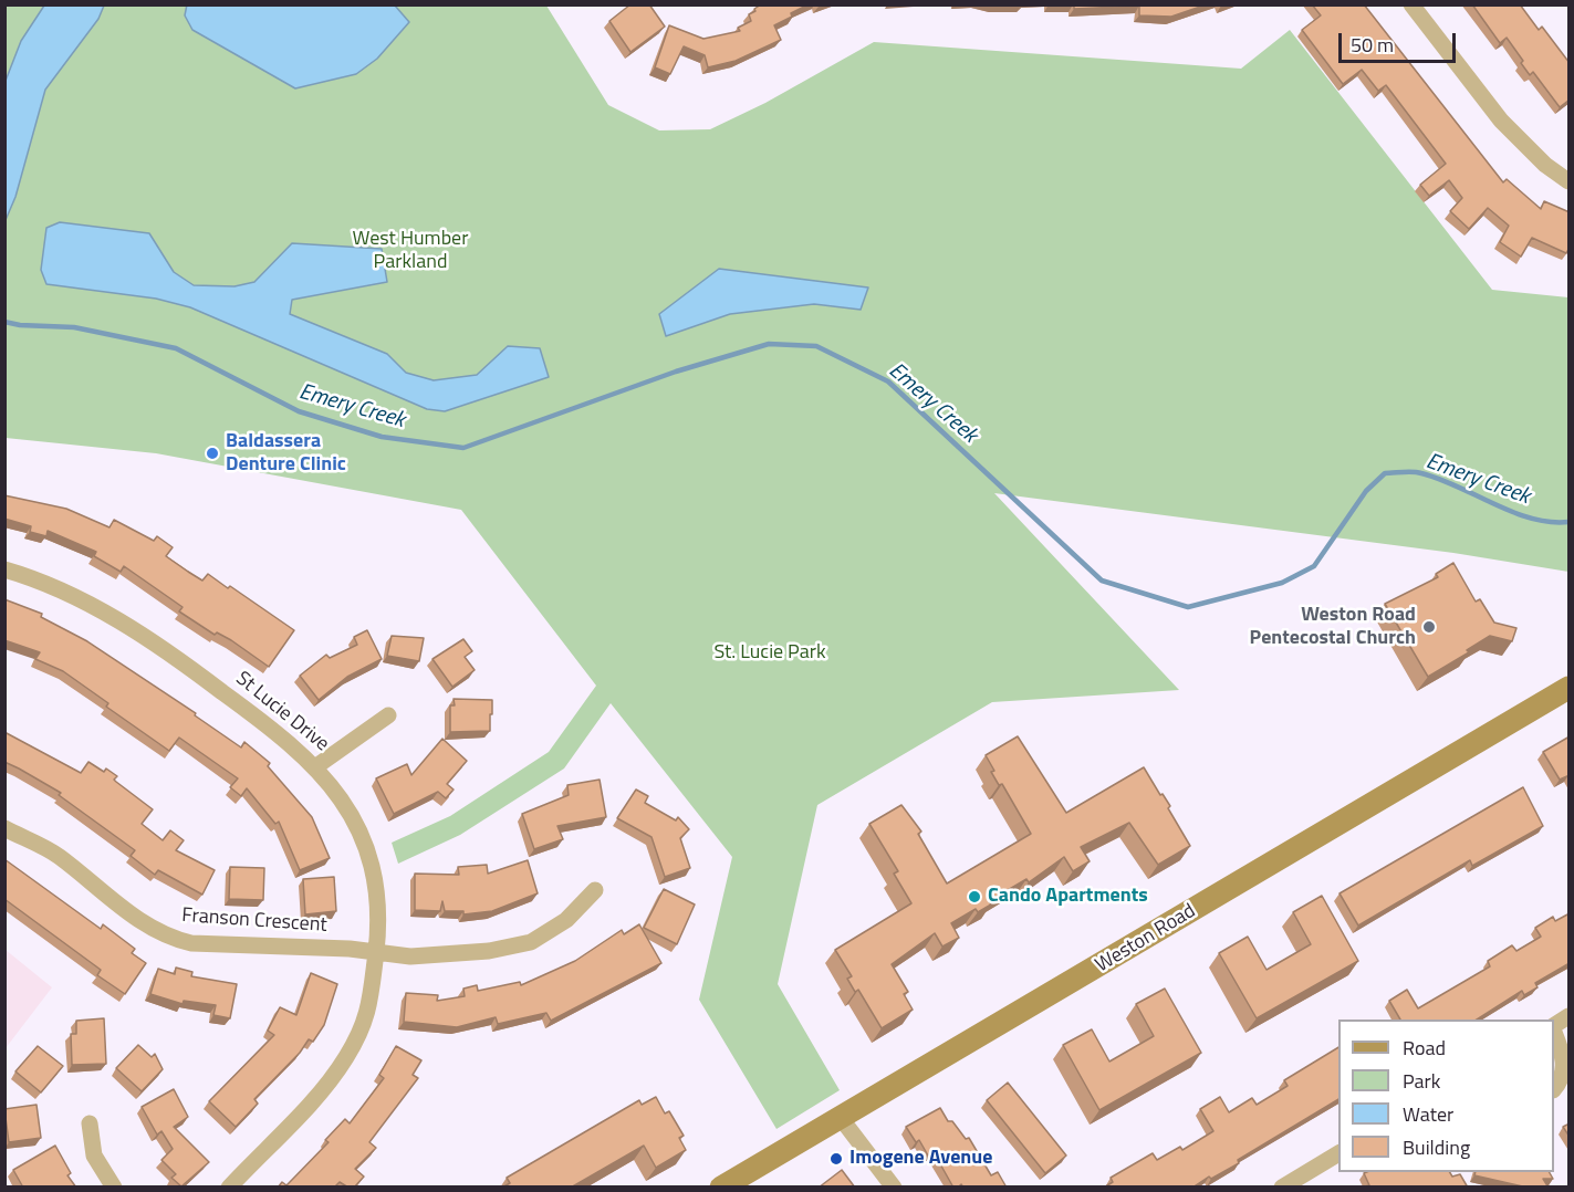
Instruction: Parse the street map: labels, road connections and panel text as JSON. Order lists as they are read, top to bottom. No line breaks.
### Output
{"streets":{"main road":["Weston Road"],"street":["St Lucie Drive","Franson Crescent"]},"crossings":[["St Lucie Drive","Franson Crescent"]],"water":["Emery Creek"],"parks":["West Humber Parkland","St. Lucie Park"],"places":["Baldassera Denture Clinic","Weston Road Pentecostal Church","Cando Apartments","Imogene Avenue"],"legend":["Road","Park","Water","Building"],"scale_bar":"50 m"}
